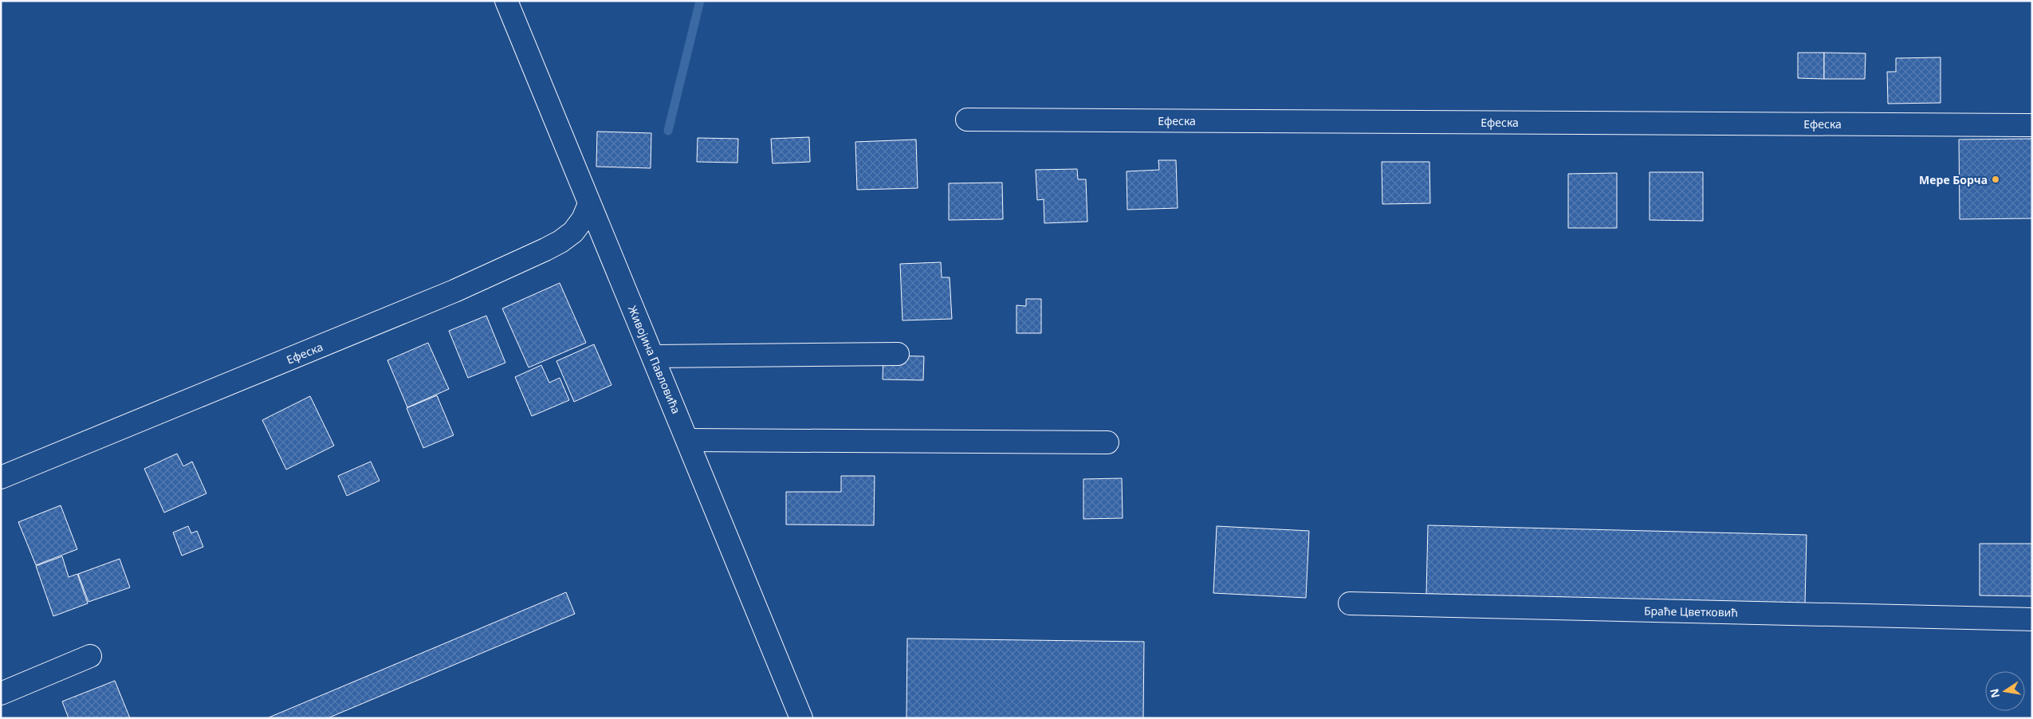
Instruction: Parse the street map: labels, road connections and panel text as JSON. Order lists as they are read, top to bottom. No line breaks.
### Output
{"streets":{"street":["Ефеска","Живојина Павловића","Браће Цветковић"]},"crossings":[["Ефеска","Живојина Павловића"]],"places":["Мере Борча"],"north":"left"}
